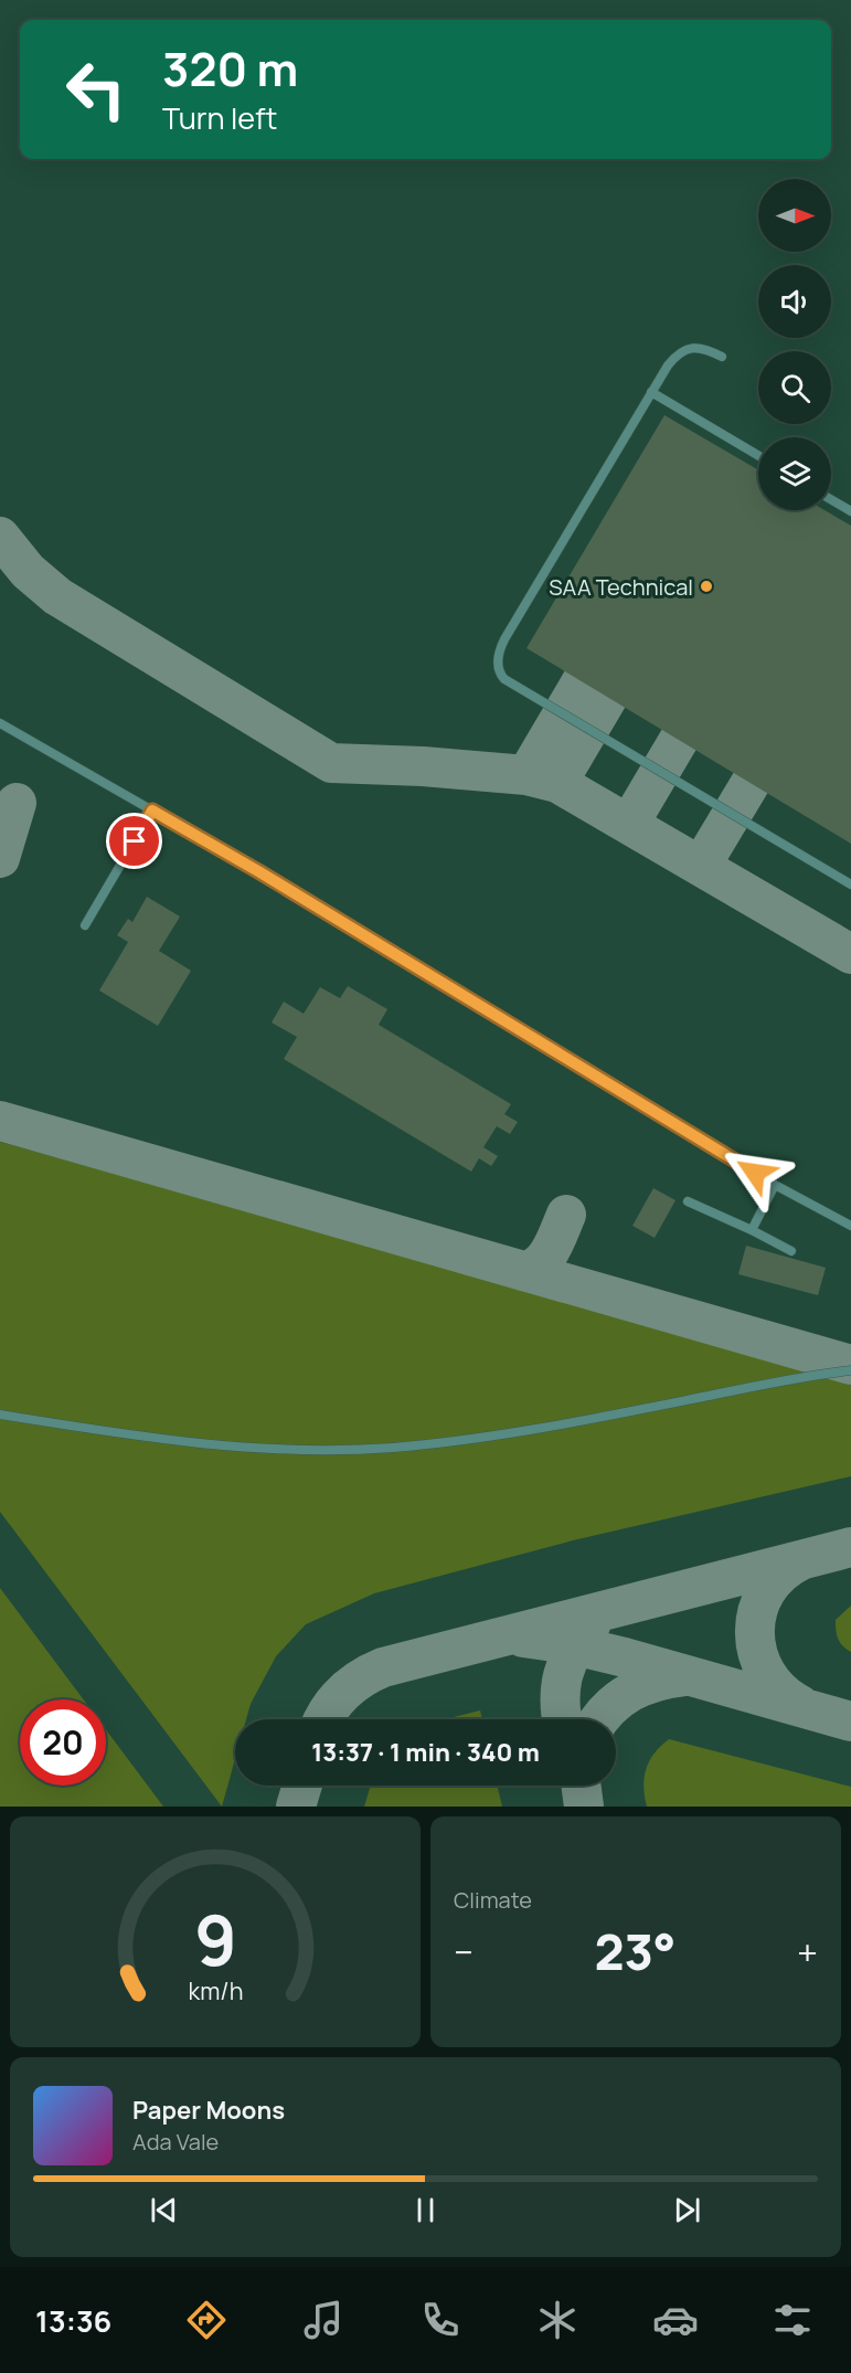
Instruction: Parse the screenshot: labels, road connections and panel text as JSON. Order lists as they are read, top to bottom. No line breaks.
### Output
{"places":["SAA Technical"],"north":"right","page":{"turn":["320 m","Turn left"],"limit":"20","trip":"13:37 · 1 min · 340 m","tile":"Climate","heat":["−","23°","+"],"song":["Paper Moons","Ada Vale"],"tabs":"13:36","gauge":["9","km/h"]}}
